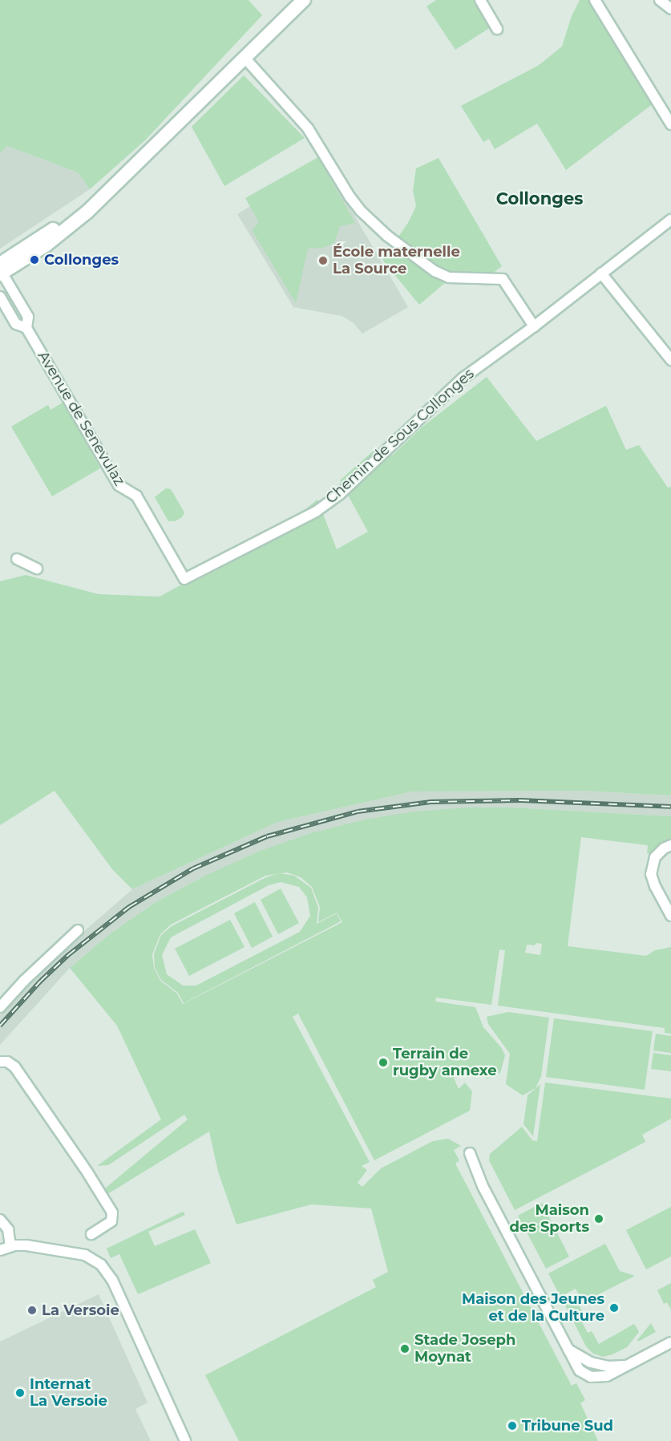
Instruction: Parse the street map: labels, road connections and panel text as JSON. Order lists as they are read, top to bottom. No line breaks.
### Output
{"streets":{"main road":["Avenue de Senevulaz"],"street":["Chemin de Sous Collonges"]},"crossings":[["Avenue de Senevulaz","Chemin de Sous Collonges"]],"districts":["Collonges"],"places":["Collonges","École maternelle La Source","Terrain de rugby annexe","Maison des Sports","Maison des Jeunes et de la Culture","La Versoie","Stade Joseph Moynat","Internat La Versoie","Tribune Sud"]}
